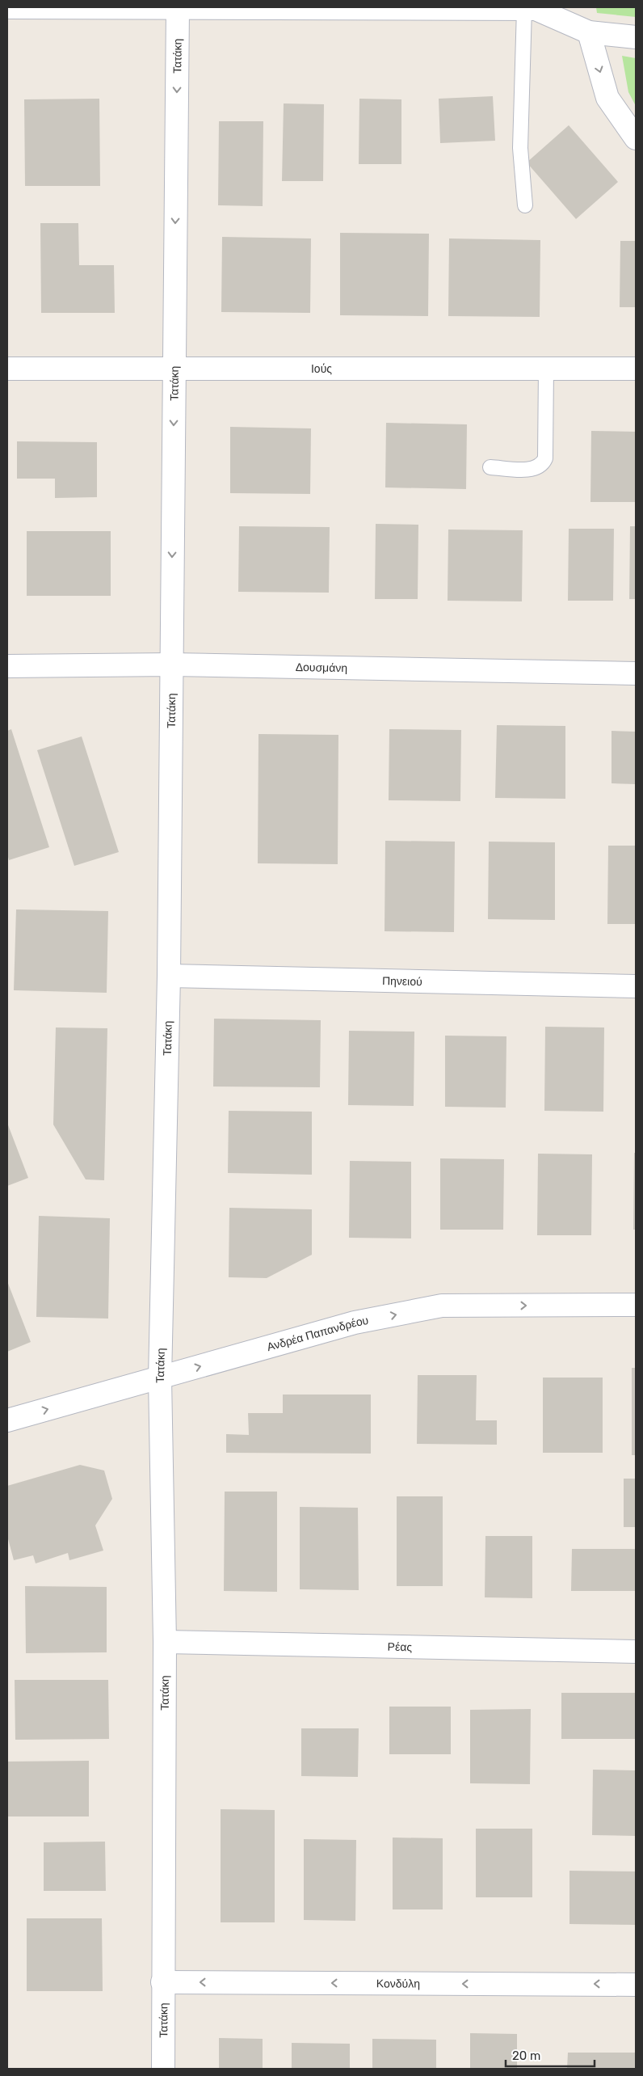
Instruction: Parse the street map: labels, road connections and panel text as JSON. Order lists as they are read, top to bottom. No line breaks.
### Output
{"streets":{"street":["Τατάκη","Ιούς","Δουσμάνη","Πηνειού","Ανδρέα Παπανδρέου","Ρέας","Κονδύλη"]},"crossings":[["Τατάκη","Ιούς"],["Τατάκη","Δουσμάνη"],["Τατάκη","Πηνειού"],["Τατάκη","Ανδρέα Παπανδρέου"],["Τατάκη","Ρέας"],["Τατάκη","Κονδύλη"]],"one_way":["Ανδρέα Παπανδρέου","Κονδύλη"],"scale_bar":"20 m"}
